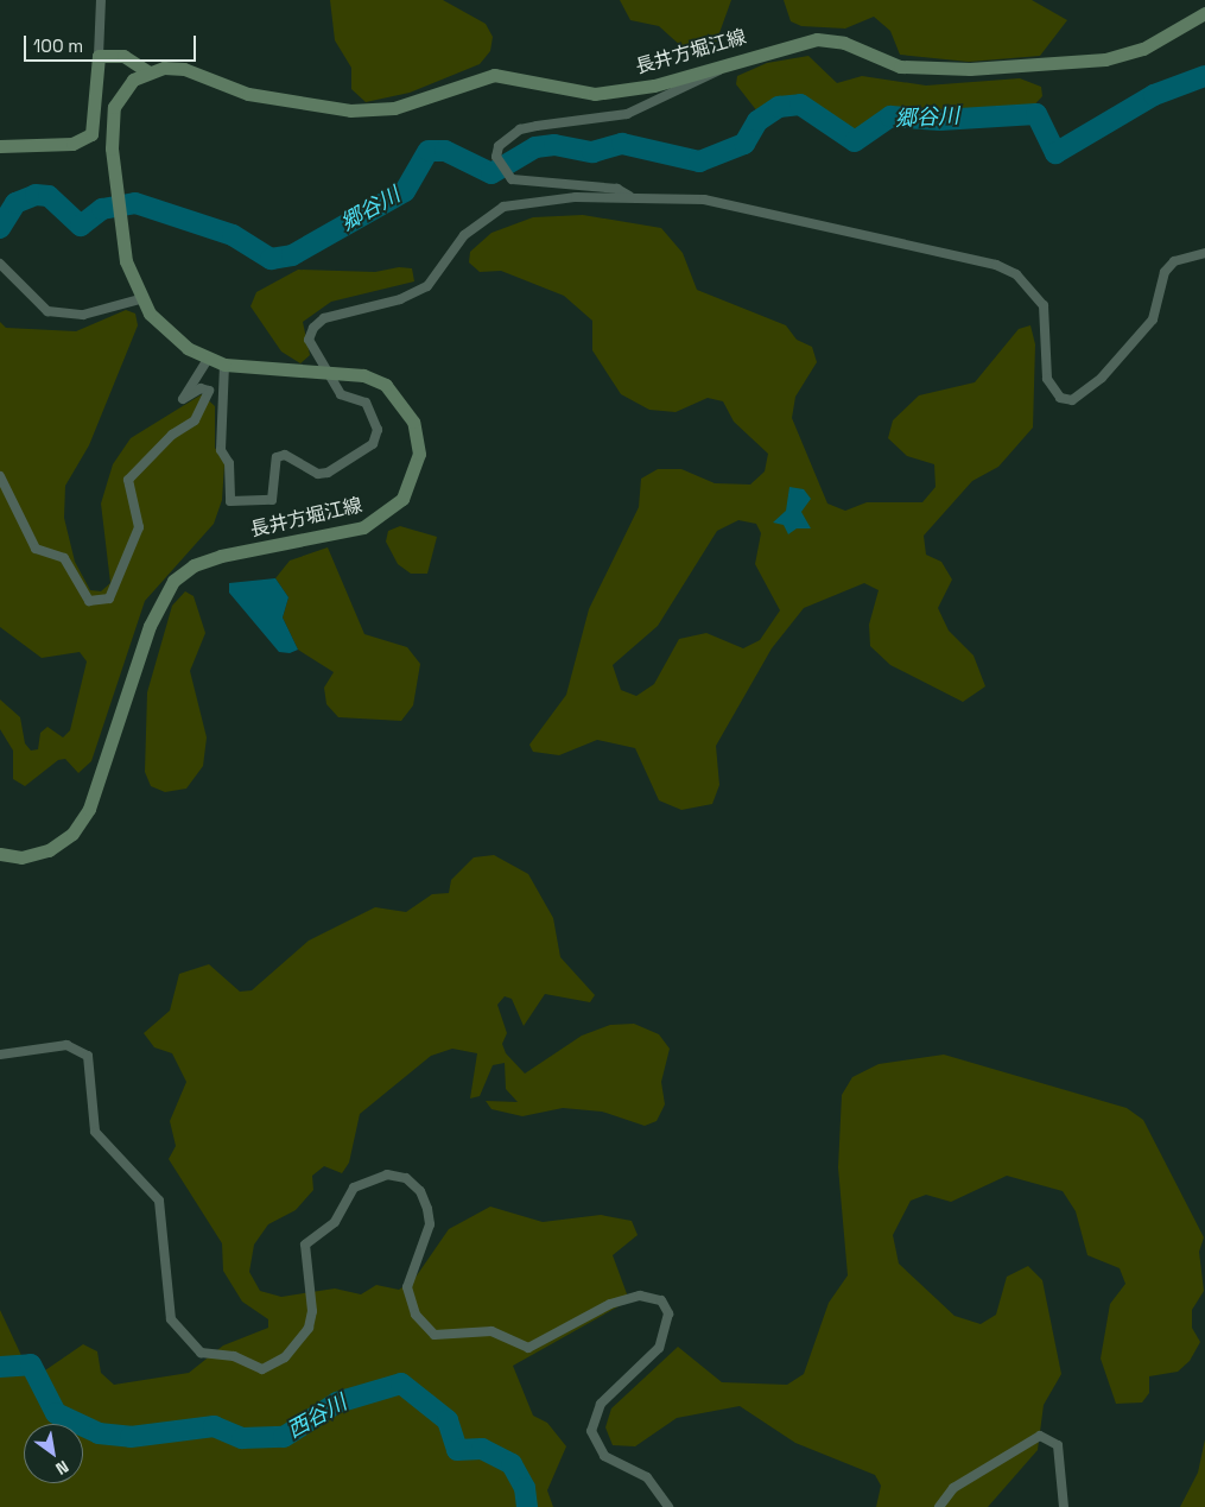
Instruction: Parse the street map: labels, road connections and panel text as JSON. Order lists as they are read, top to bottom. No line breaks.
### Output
{"streets":{"main road":["長井方堀江線"]},"water":["郷谷川","西谷川"],"scale_bar":"100 m","north":"bottom right"}
